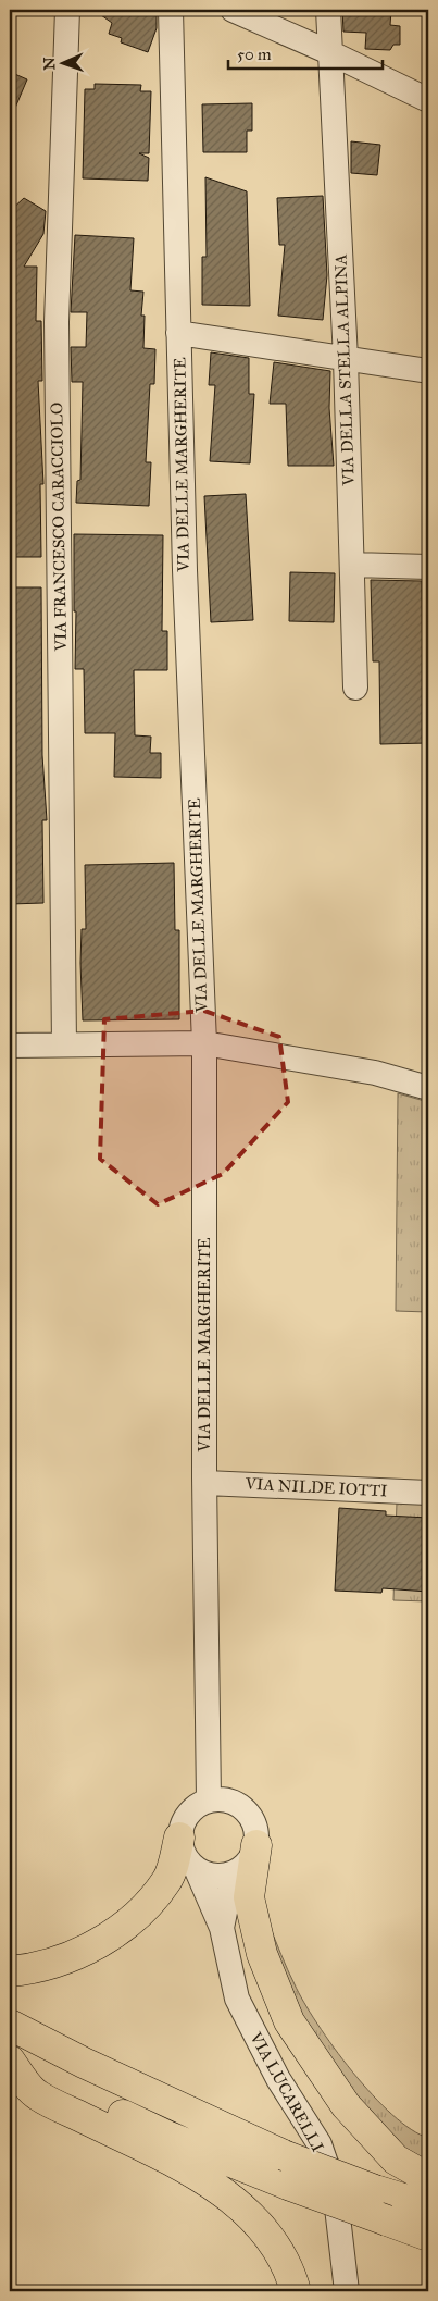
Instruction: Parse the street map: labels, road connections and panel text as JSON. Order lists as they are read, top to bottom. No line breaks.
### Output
{"streets":{"street":["VIA DELLA STELLA ALPINA","VIA DELLE MARGHERITE","VIA FRANCESCO CARACCIOLO","VIA NILDE IOTTI","VIA LUCARELLI"]},"crossings":[["VIA DELLE MARGHERITE","VIA NILDE IOTTI"],["VIA DELLE MARGHERITE","VIA LUCARELLI"]],"scale_bar":"50 m","north":"left"}
